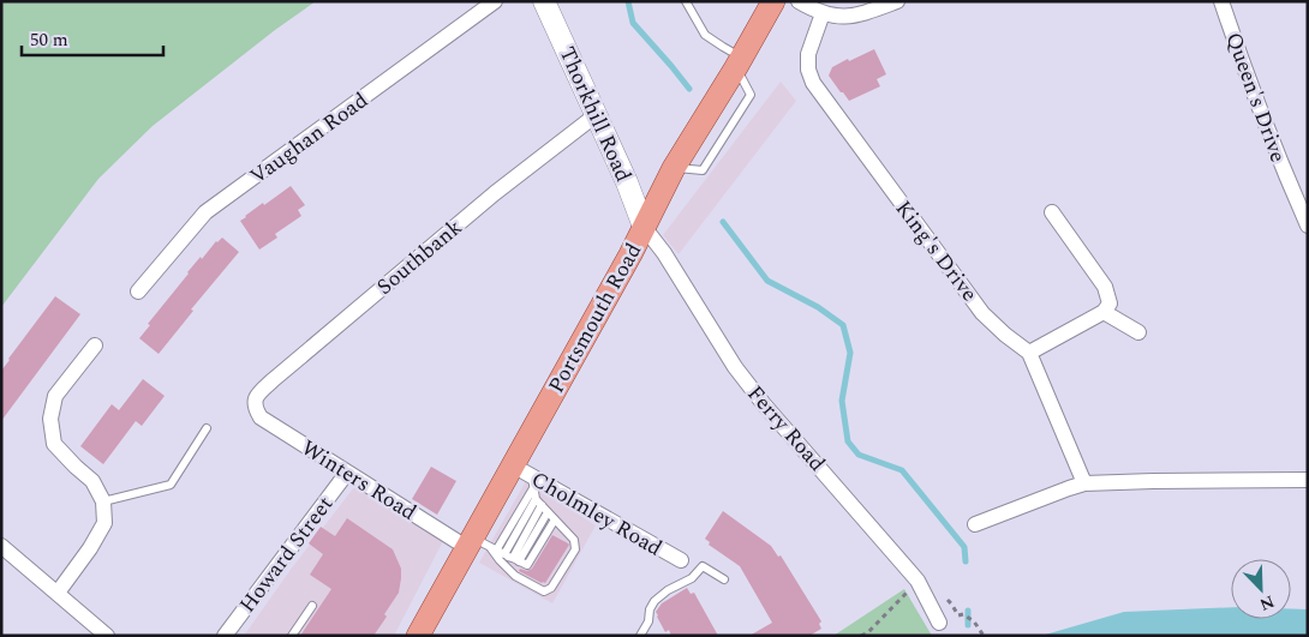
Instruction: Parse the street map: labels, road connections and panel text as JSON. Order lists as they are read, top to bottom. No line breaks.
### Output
{"streets":{"main road":["Portsmouth Road"],"street":["Queen's Drive","Thorkhill Road","Vaughan Road","King's Drive","Southbank","Ferry Road","Winters Road","Cholmley Road","Howard Street"]},"crossings":[["Thorkhill Road","Southbank"],["Thorkhill Road","Portsmouth Road"],["Thorkhill Road","Ferry Road"],["Southbank","Winters Road"],["Portsmouth Road","Ferry Road"],["Portsmouth Road","Winters Road"],["Portsmouth Road","Cholmley Road"],["Winters Road","Howard Street"]],"scale_bar":"50 m","north":"bottom right"}
